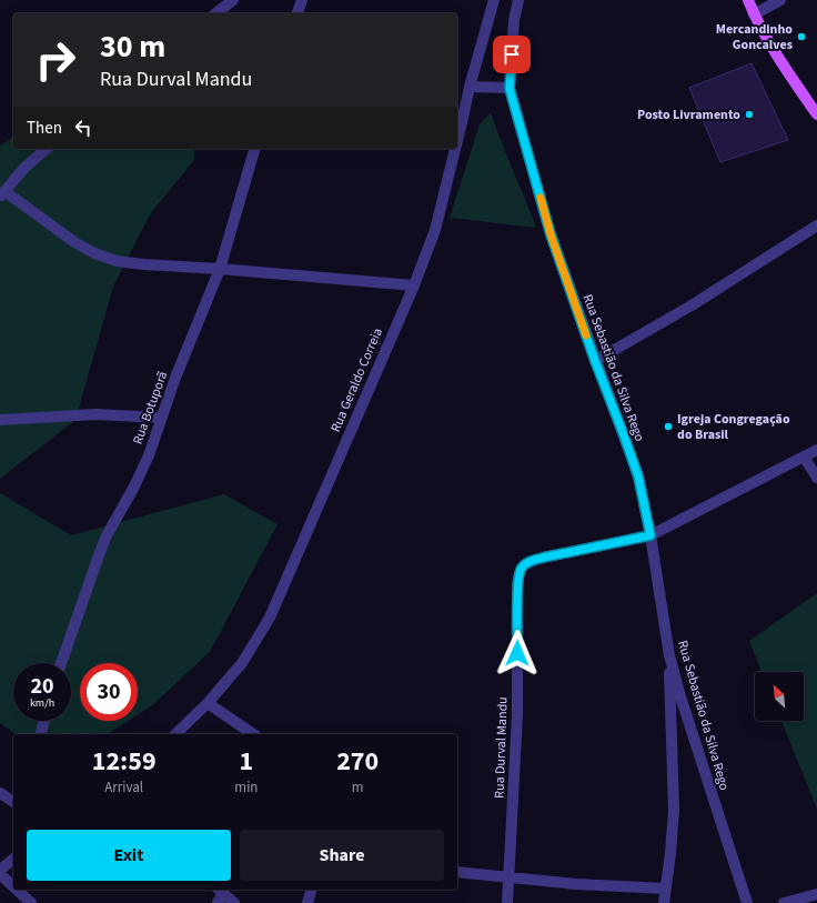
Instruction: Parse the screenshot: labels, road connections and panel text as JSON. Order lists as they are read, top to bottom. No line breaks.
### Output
{"streets":{"street":["Rua Sebastião da Silva Rego","Rua Geraldo Correia","Rua Botuporã","Rua Durval Mandu"]},"crossings":[["Rua Sebastião da Silva Rego","Rua Durval Mandu"]],"places":["Mercandinho Goncalves","Posto Livramento","Igreja Congregação do Brasil"],"north":"top left","page":{"turn":["30 m","Rua Durval Mandu"],"then":"Then","speed":"20 km/h","limit":"30","eta":["12:59","Arrival","1","min","270","m"],"buttons":["Exit","Share"]}}
